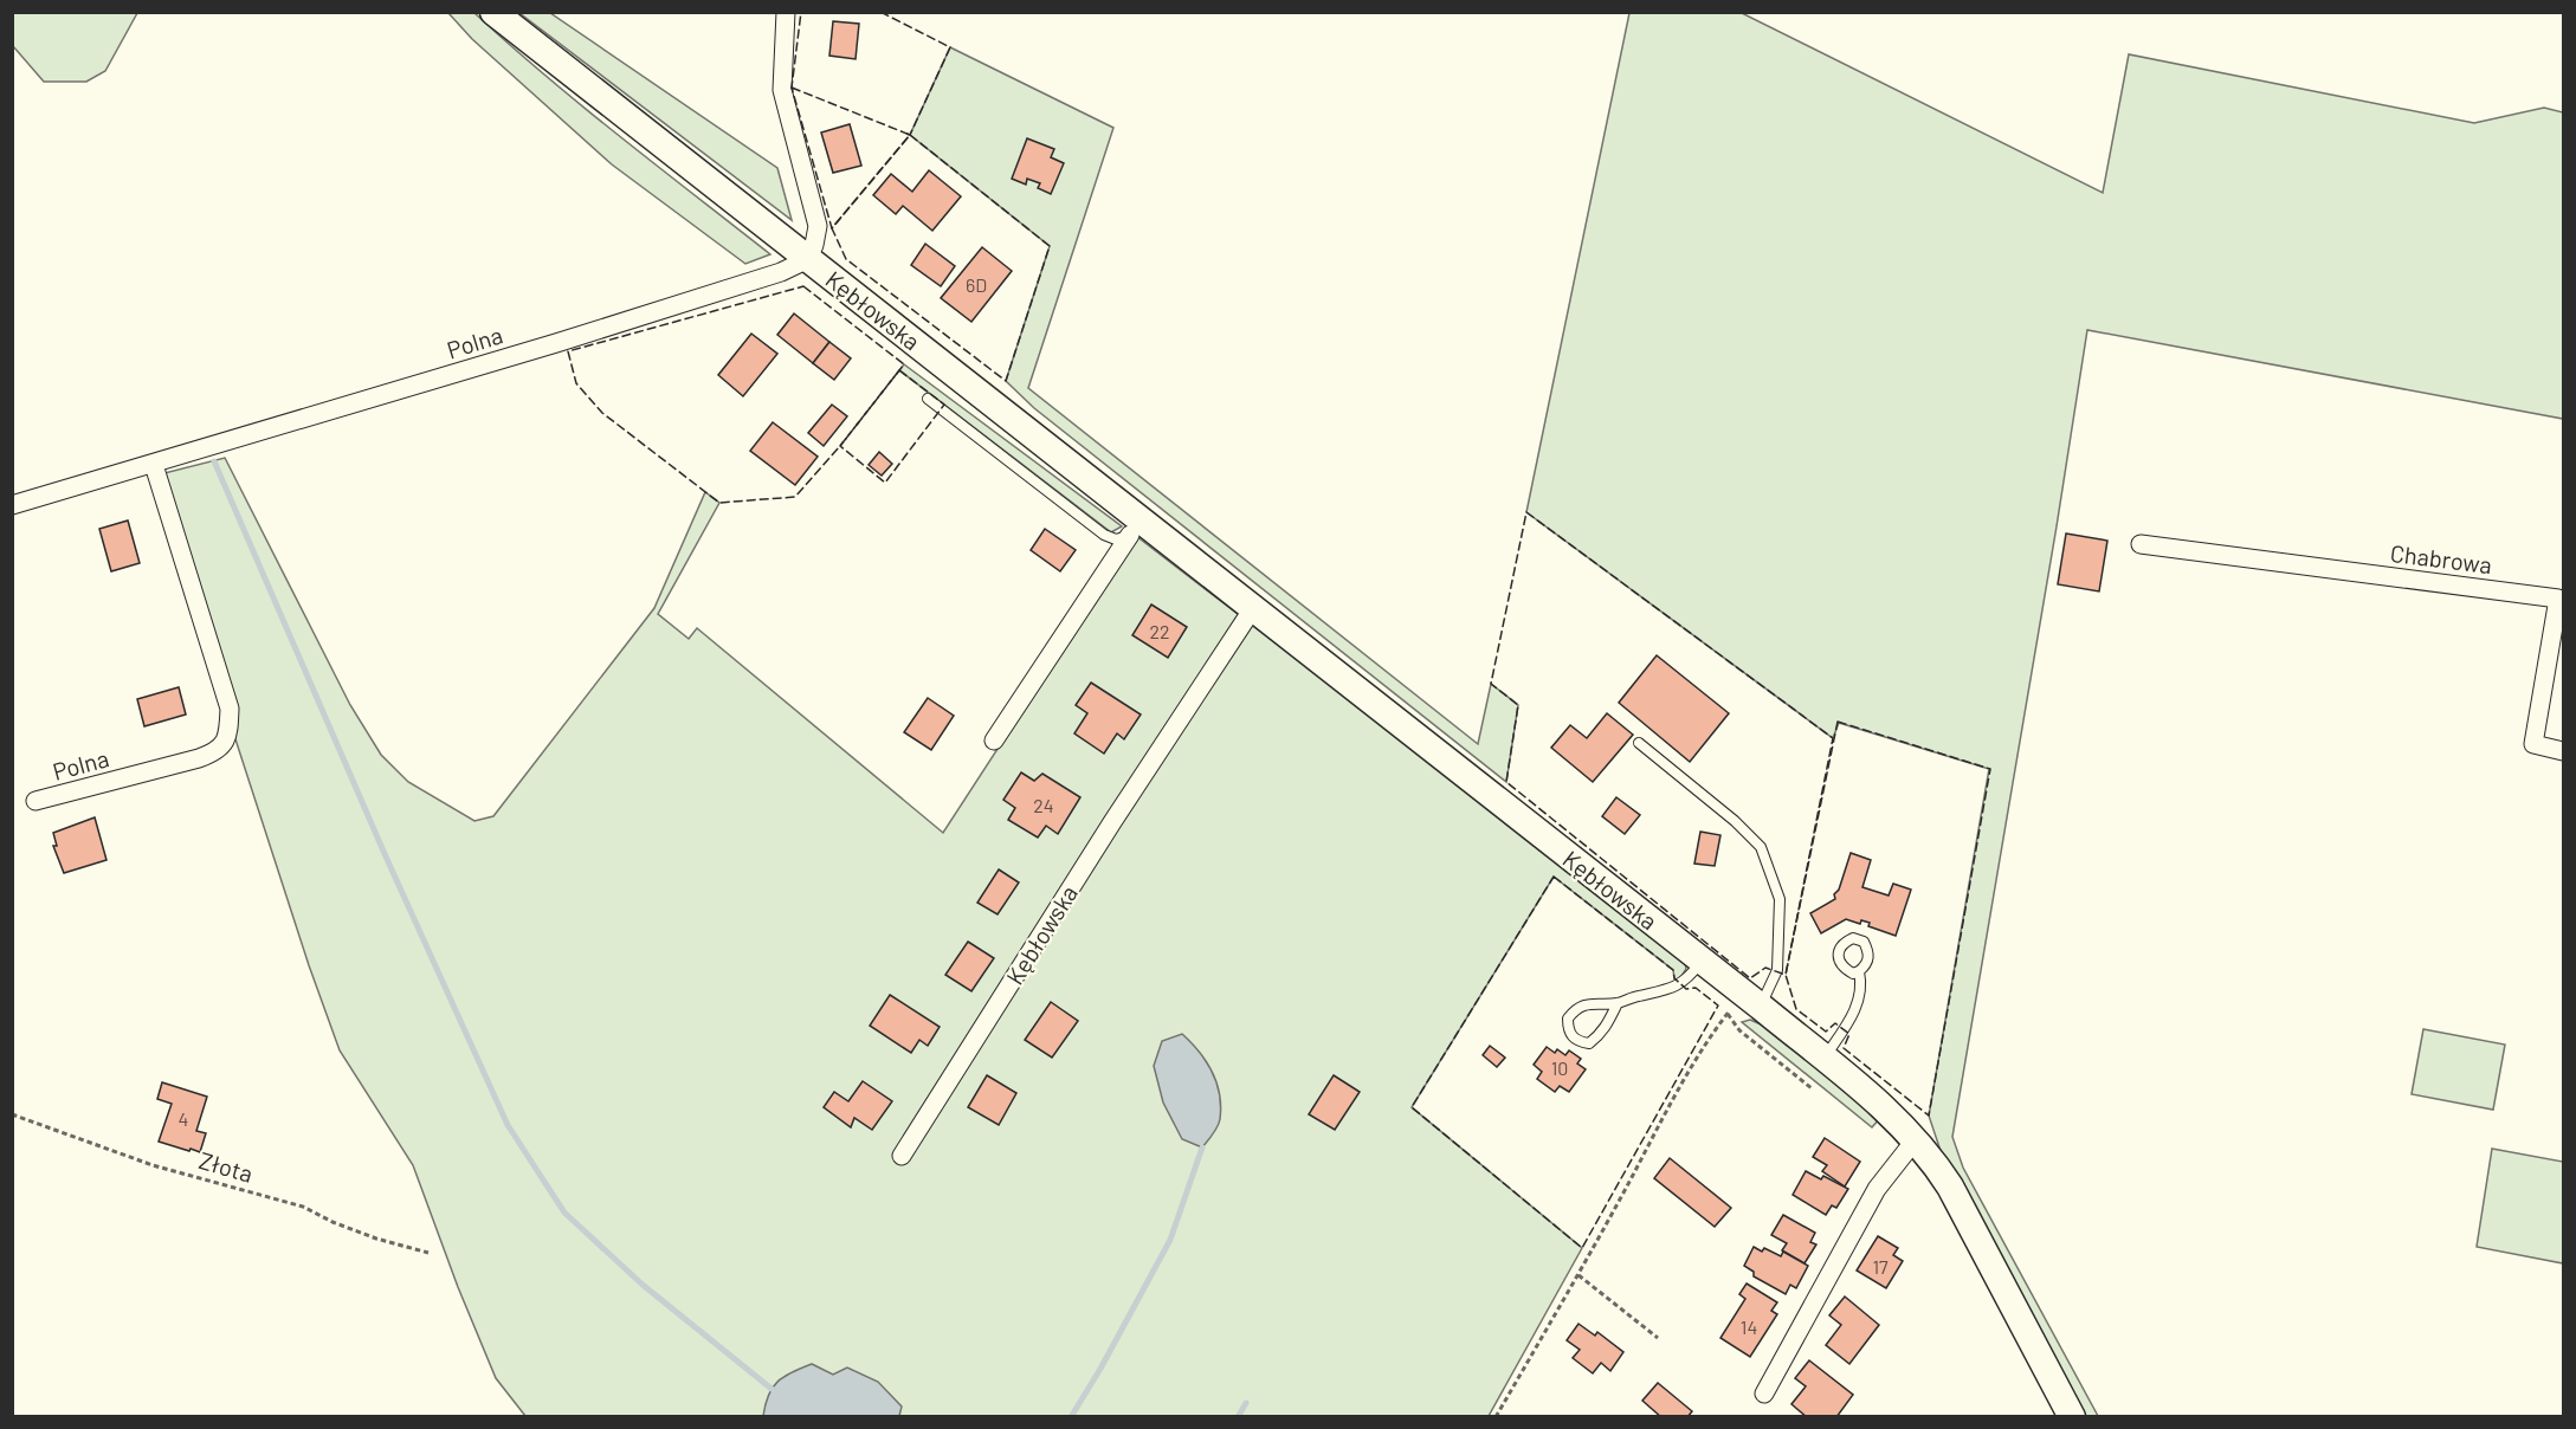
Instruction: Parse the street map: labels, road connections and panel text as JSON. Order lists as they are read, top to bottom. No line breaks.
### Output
{"streets":{"street":["Kębłowska","Polna","Chabrowa"],"path":["Złota"]},"crossings":[["Kębłowska","Polna"]],"house_numbers":["6D","22","24","10","4","17","14"]}
